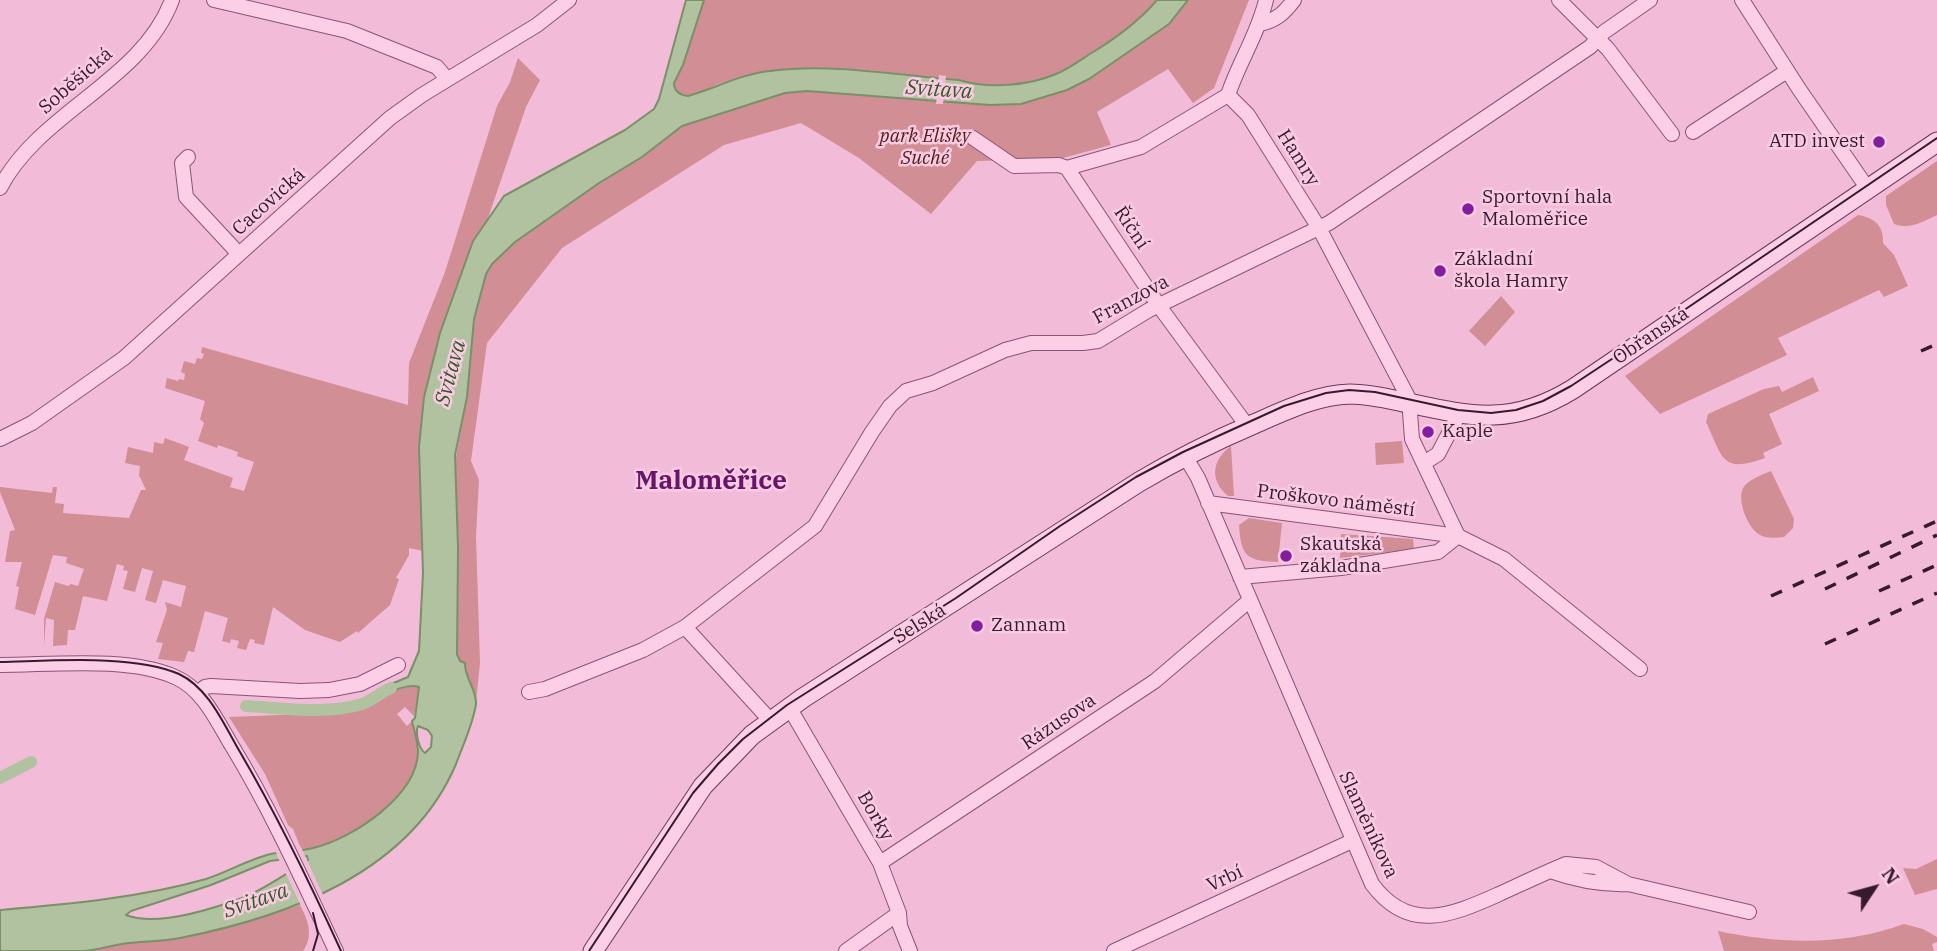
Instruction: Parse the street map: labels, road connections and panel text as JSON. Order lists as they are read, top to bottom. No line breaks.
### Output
{"streets":{"main road":["Obřanská","Selská"],"street":["Soběšická","Hamry","Cacovická","Říční","Franzova","Proškovo náměstí","Rázusova","Borky","Slaměníkova","Vrbí"]},"crossings":[["Hamry","Franzova"],["Hamry","Obřanská"],["Hamry","Proškovo náměstí"],["Říční","Franzova"],["Říční","Selská"],["Obřanská","Proškovo náměstí"],["Obřanská","Selská"],["Selská","Borky"],["Rázusova","Borky"],["Rázusova","Slaměníkova"],["Slaměníkova","Vrbí"]],"districts":["Maloměřice"],"water":["Svitava"],"parks":["park Elišky Suché"],"places":["ATD invest","Sportovní hala Maloměřice","Základní škola Hamry","Kaple","Skautská základna","Zannam"],"north":"top right"}
